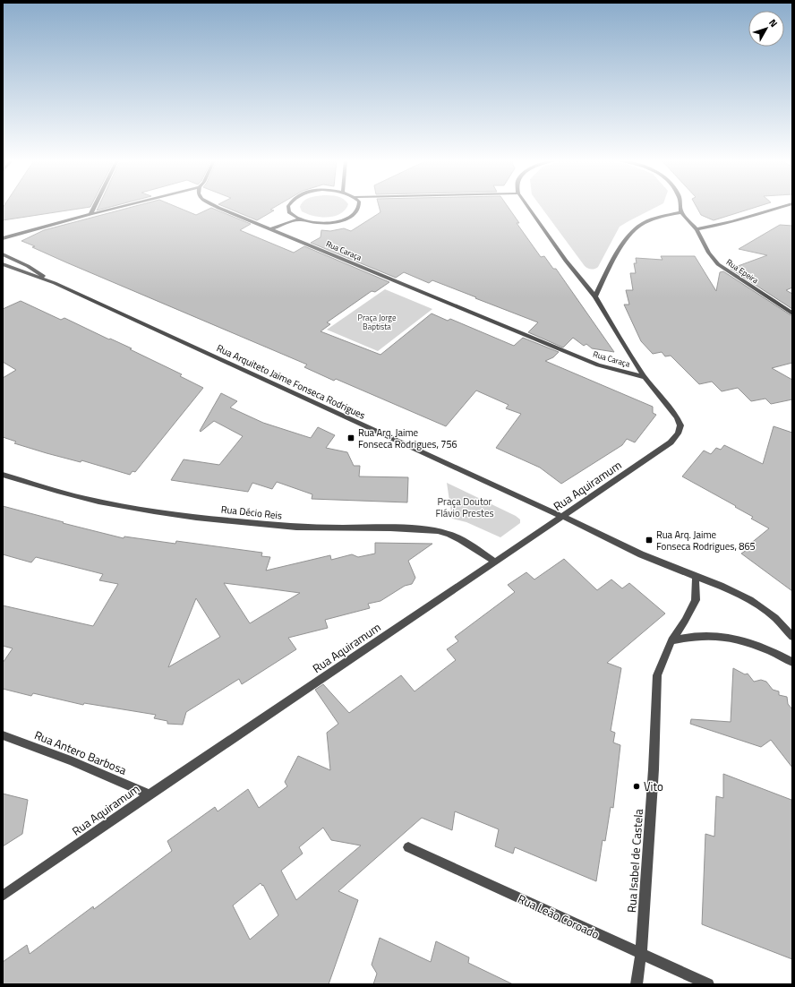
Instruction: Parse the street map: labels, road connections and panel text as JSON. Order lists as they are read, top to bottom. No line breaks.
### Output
{"streets":{"street":["Rua Caraça","Rua Epeira","Rua Arquiteto Jaime Fonseca Rodrigues","Rua Aquiramum","Rua Décio Reis","Rua Antero Barbosa","Rua Isabel de Castela","Rua Leão Coroado"]},"crossings":[["Rua Caraça","Rua Aquiramum"],["Rua Arquiteto Jaime Fonseca Rodrigues","Rua Aquiramum"],["Rua Arquiteto Jaime Fonseca Rodrigues","Rua Isabel de Castela"],["Rua Aquiramum","Rua Décio Reis"],["Rua Aquiramum","Rua Antero Barbosa"],["Rua Isabel de Castela","Rua Leão Coroado"]],"parks":["Praça Jorge Baptista","Praça Doutor Flávio Prestes"],"places":{"transit":["Rua Arq. Jaime Fonseca Rodrigues, 756","Rua Arq. Jaime Fonseca Rodrigues, 865"],"other":["Vito"]},"north":"top right"}
